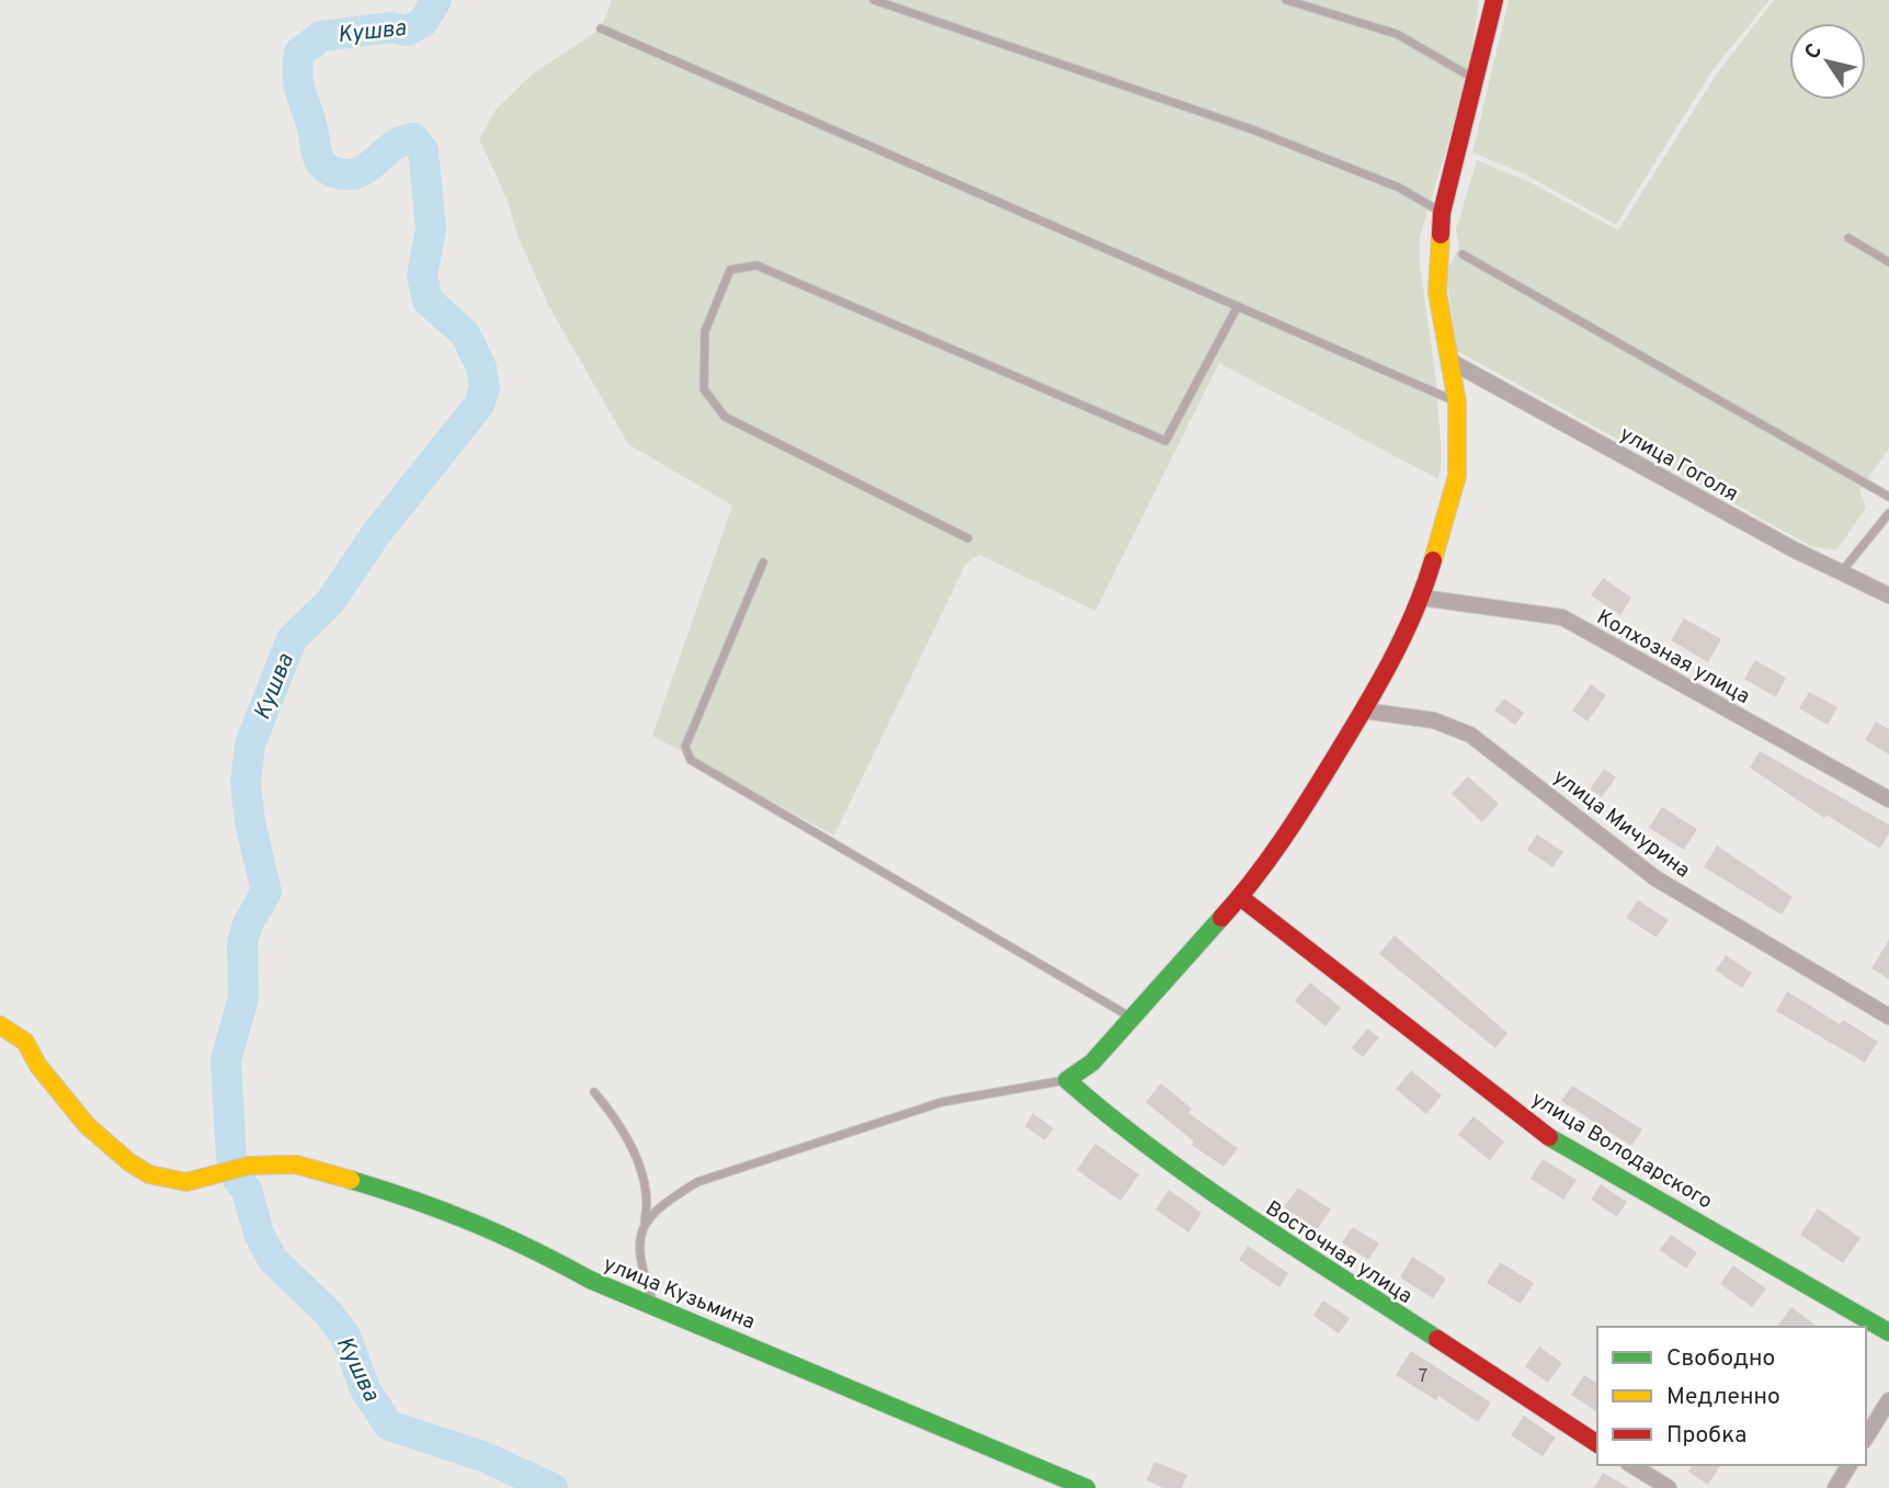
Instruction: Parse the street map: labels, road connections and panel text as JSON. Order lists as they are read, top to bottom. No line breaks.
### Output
{"streets":{"street":["улица Гоголя","Колхозная улица","улица Мичурина","улица Володарского","Восточная улица","улица Кузьмина"]},"water":["Кушва"],"house_numbers":["7"],"legend":["Свободно","Медленно","Пробка"],"north":"top left"}
